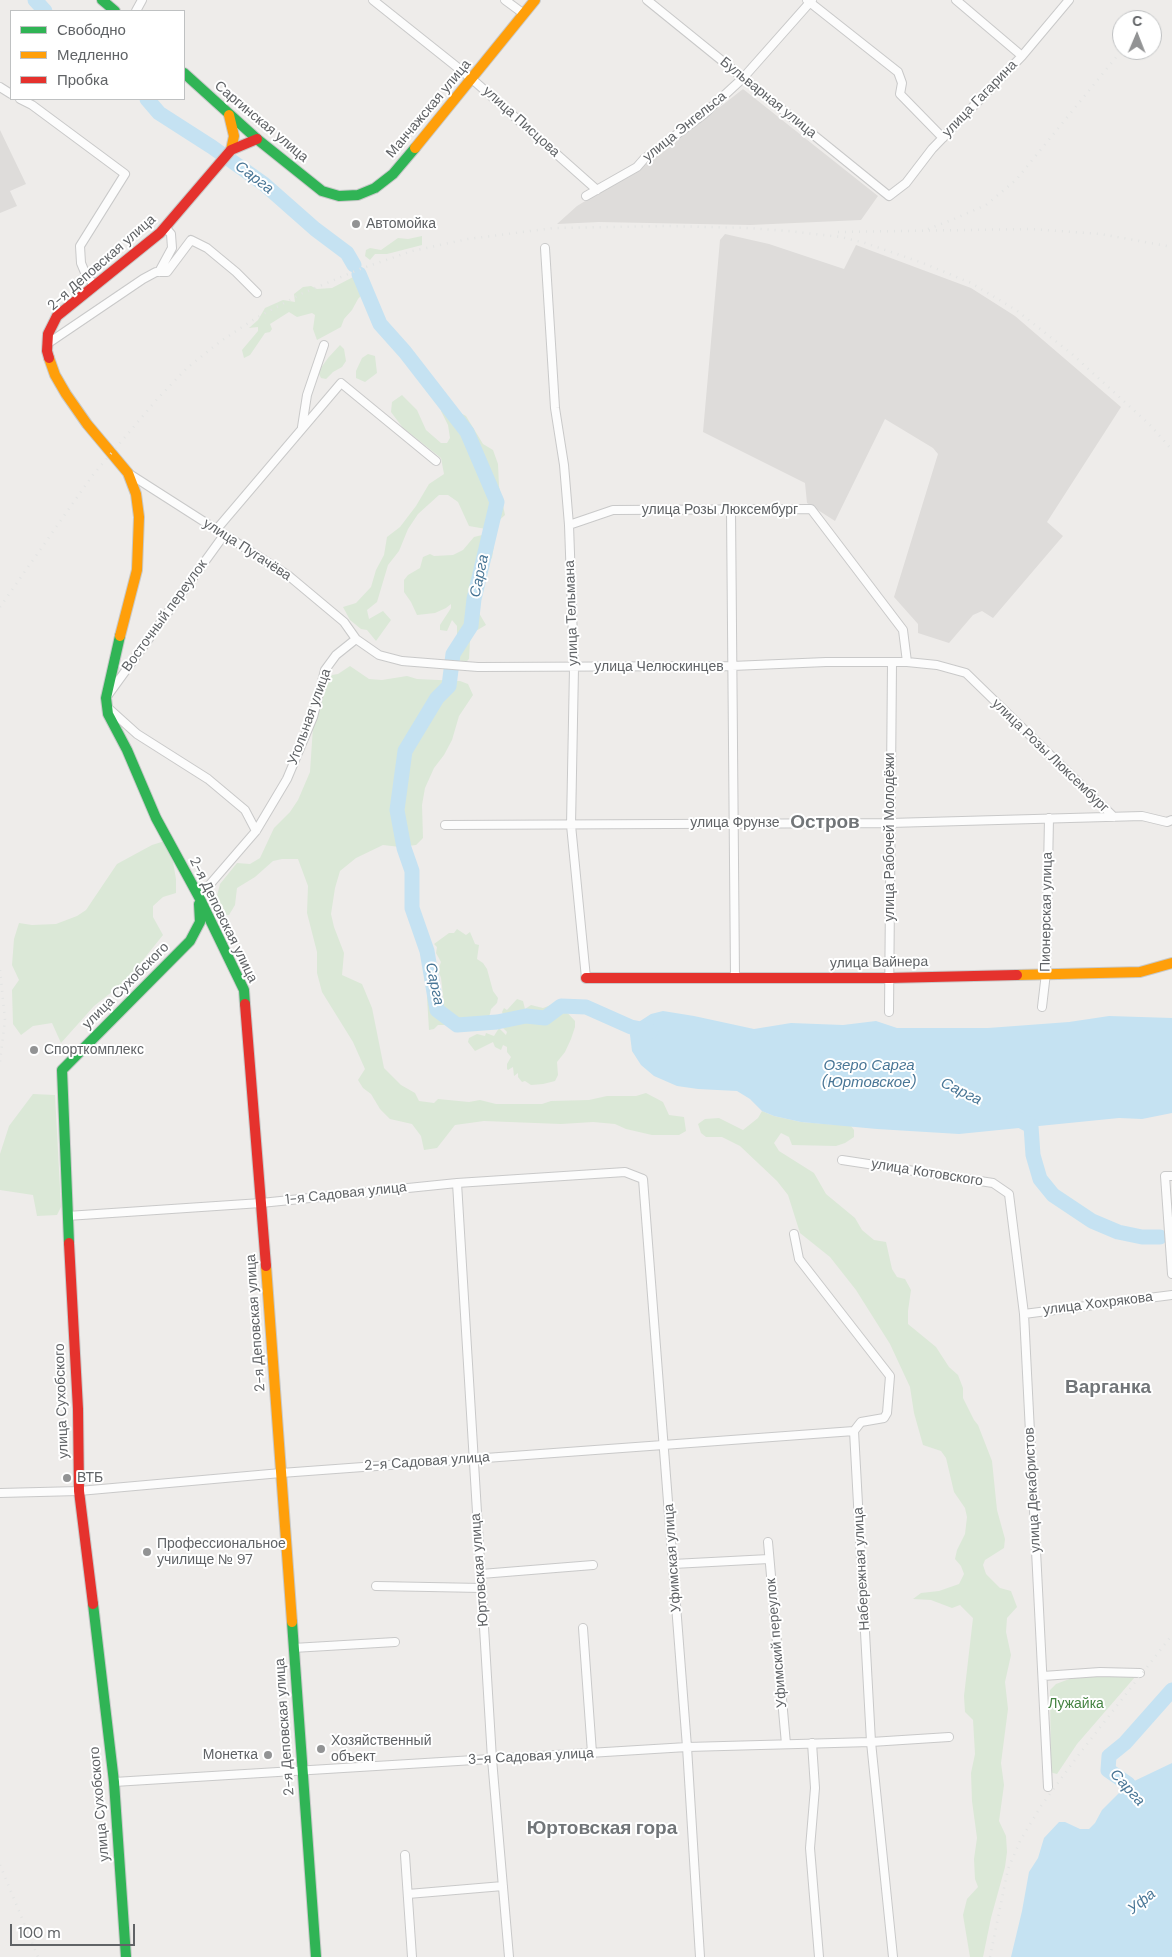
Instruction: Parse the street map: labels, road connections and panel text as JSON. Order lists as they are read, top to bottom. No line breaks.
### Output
{"streets":{"street":["Бульварная улица","улица Гагарина","Манчажская улица","Саргинская улица","улица Писцова","улица Энгельса","2-я Деповская улица","улица Розы Люксембург","улица Пугачёва","улица Тельмана","Восточный переулок","улица Челюскинцев","Угольная улица","улица Фрунзе","улица Рабочей Молодёжи","Пионерская улица","улица Вайнера","улица Сухобского","улица Котовского","1-я Садовая улица","улица Хохрякова","2-я Садовая улица","улица Декабристов","Уфимская улица","Набережная улица","Юртовская улица","Уфимский переулок","3-я Садовая улица"]},"crossings":[["Бульварная улица","улица Гагарина"],["Бульварная улица","улица Энгельса"],["Манчажская улица","Саргинская улица"],["Манчажская улица","улица Писцова"],["улица Писцова","улица Энгельса"],["2-я Деповская улица","Восточный переулок"],["2-я Деповская улица","Угольная улица"],["2-я Деповская улица","улица Сухобского"],["2-я Деповская улица","1-я Садовая улица"],["2-я Деповская улица","2-я Садовая улица"],["2-я Деповская улица","3-я Садовая улица"],["улица Розы Люксембург","улица Тельмана"],["улица Розы Люксембург","улица Челюскинцев"],["улица Розы Люксембург","улица Фрунзе"],["улица Пугачёва","Восточный переулок"],["улица Пугачёва","улица Челюскинцев"],["улица Пугачёва","Угольная улица"],["улица Тельмана","улица Челюскинцев"],["улица Тельмана","улица Фрунзе"],["улица Тельмана","улица Вайнера"],["улица Челюскинцев","Угольная улица"],["улица Челюскинцев","улица Рабочей Молодёжи"],["Угольная улица","улица Сухобского"],["улица Фрунзе","улица Рабочей Молодёжи"],["улица Фрунзе","Пионерская улица"],["улица Рабочей Молодёжи","улица Вайнера"],["Пионерская улица","улица Вайнера"],["улица Сухобского","1-я Садовая улица"],["улица Сухобского","2-я Садовая улица"],["улица Сухобского","3-я Садовая улица"],["улица Котовского","улица Декабристов"],["1-я Садовая улица","Уфимская улица"],["1-я Садовая улица","Юртовская улица"],["улица Хохрякова","улица Декабристов"],["2-я Садовая улица","Уфимская улица"],["2-я Садовая улица","Набережная улица"],["2-я Садовая улица","Юртовская улица"],["Уфимская улица","3-я Садовая улица"],["Набережная улица","3-я Садовая улица"],["Юртовская улица","3-я Садовая улица"],["Уфимский переулок","3-я Садовая улица"]],"districts":["Остров","Варганка","Юртовская гора"],"water":["Сарга","Озеро Сарга (Юртовское)","Уфа"],"parks":["Лужайка"],"places":["Автомойка","Спорткомплекс","ВТБ","Профессиональное училище № 97","Хозяйственный объект","Монетка"],"legend":["Свободно","Медленно","Пробка"],"scale_bar":"100 m","north":"top"}
